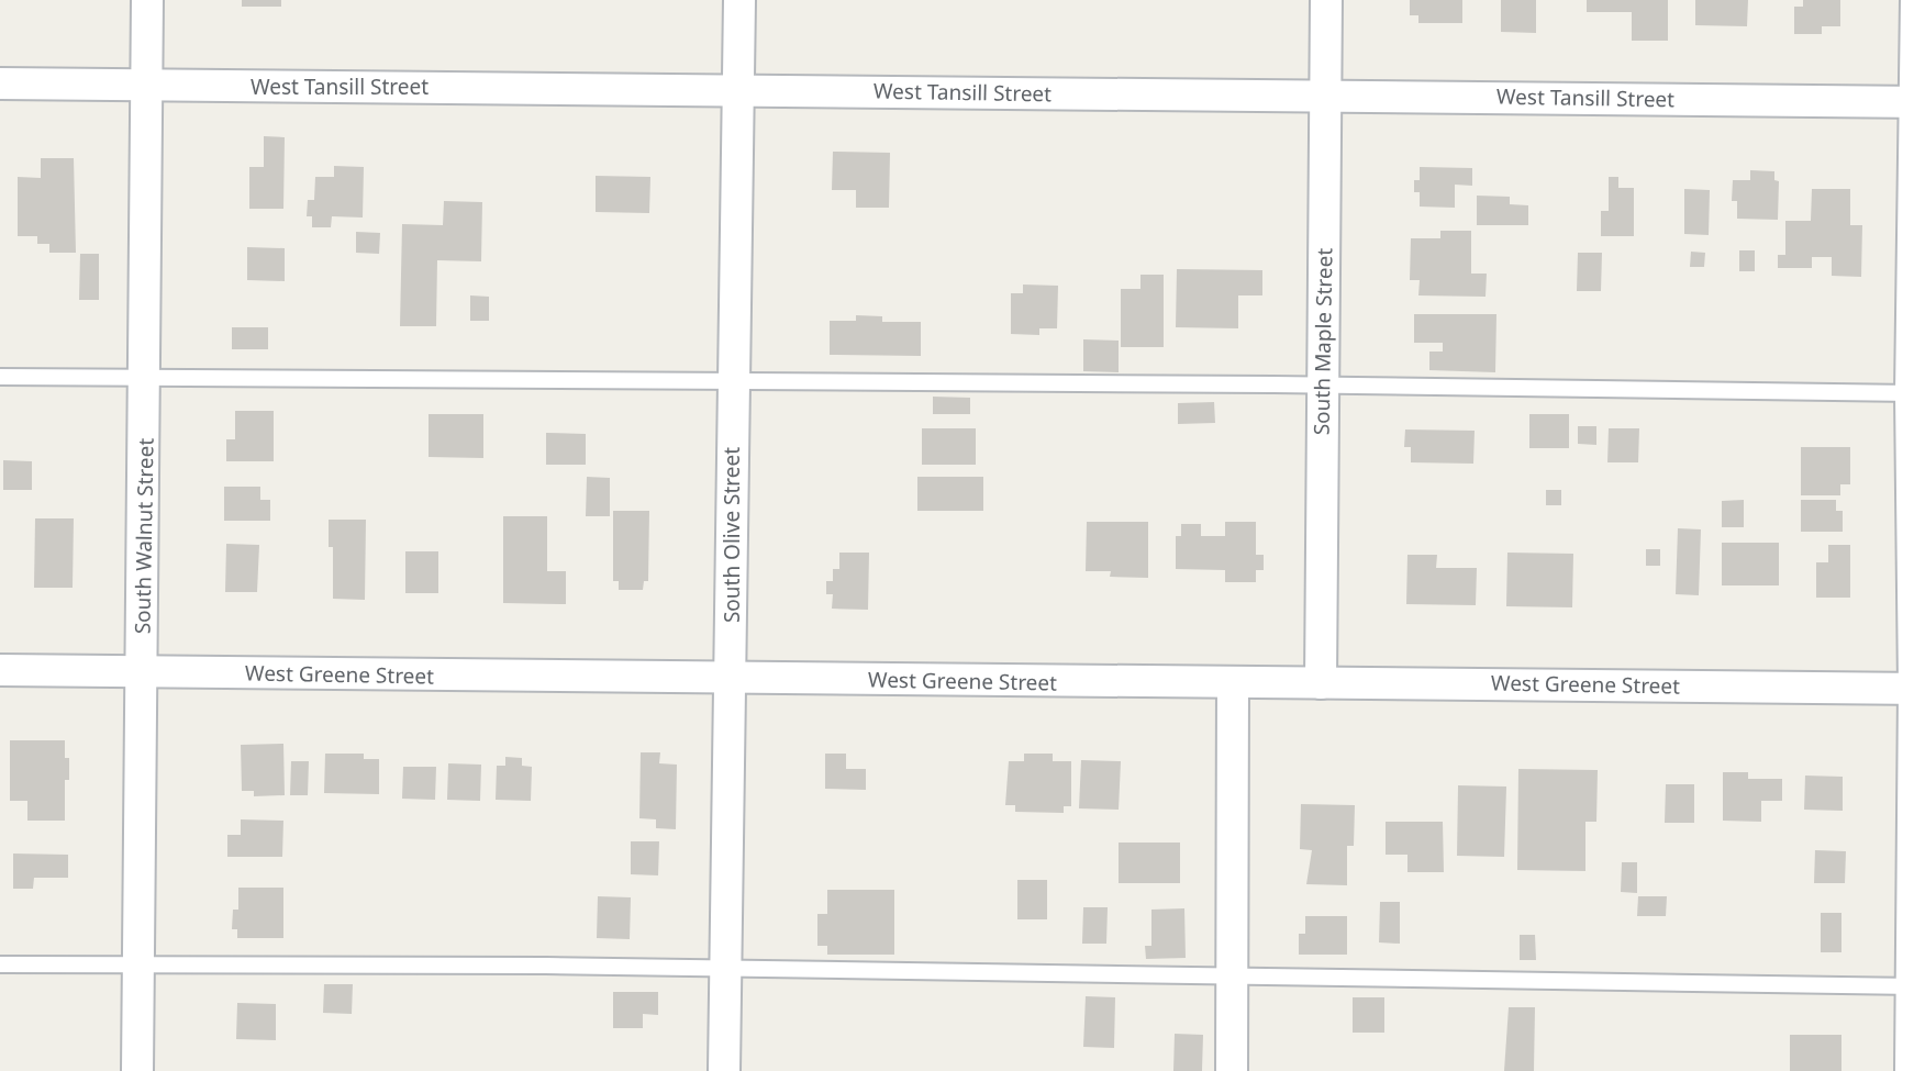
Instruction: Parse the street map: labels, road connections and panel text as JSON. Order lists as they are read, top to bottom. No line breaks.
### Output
{"streets":{"street":["West Tansill Street","South Maple Street","South Olive Street","South Walnut Street","West Greene Street"]},"crossings":[["West Tansill Street","South Maple Street"],["West Tansill Street","South Olive Street"],["West Tansill Street","South Walnut Street"],["South Maple Street","West Greene Street"],["South Olive Street","West Greene Street"],["South Walnut Street","West Greene Street"]]}
